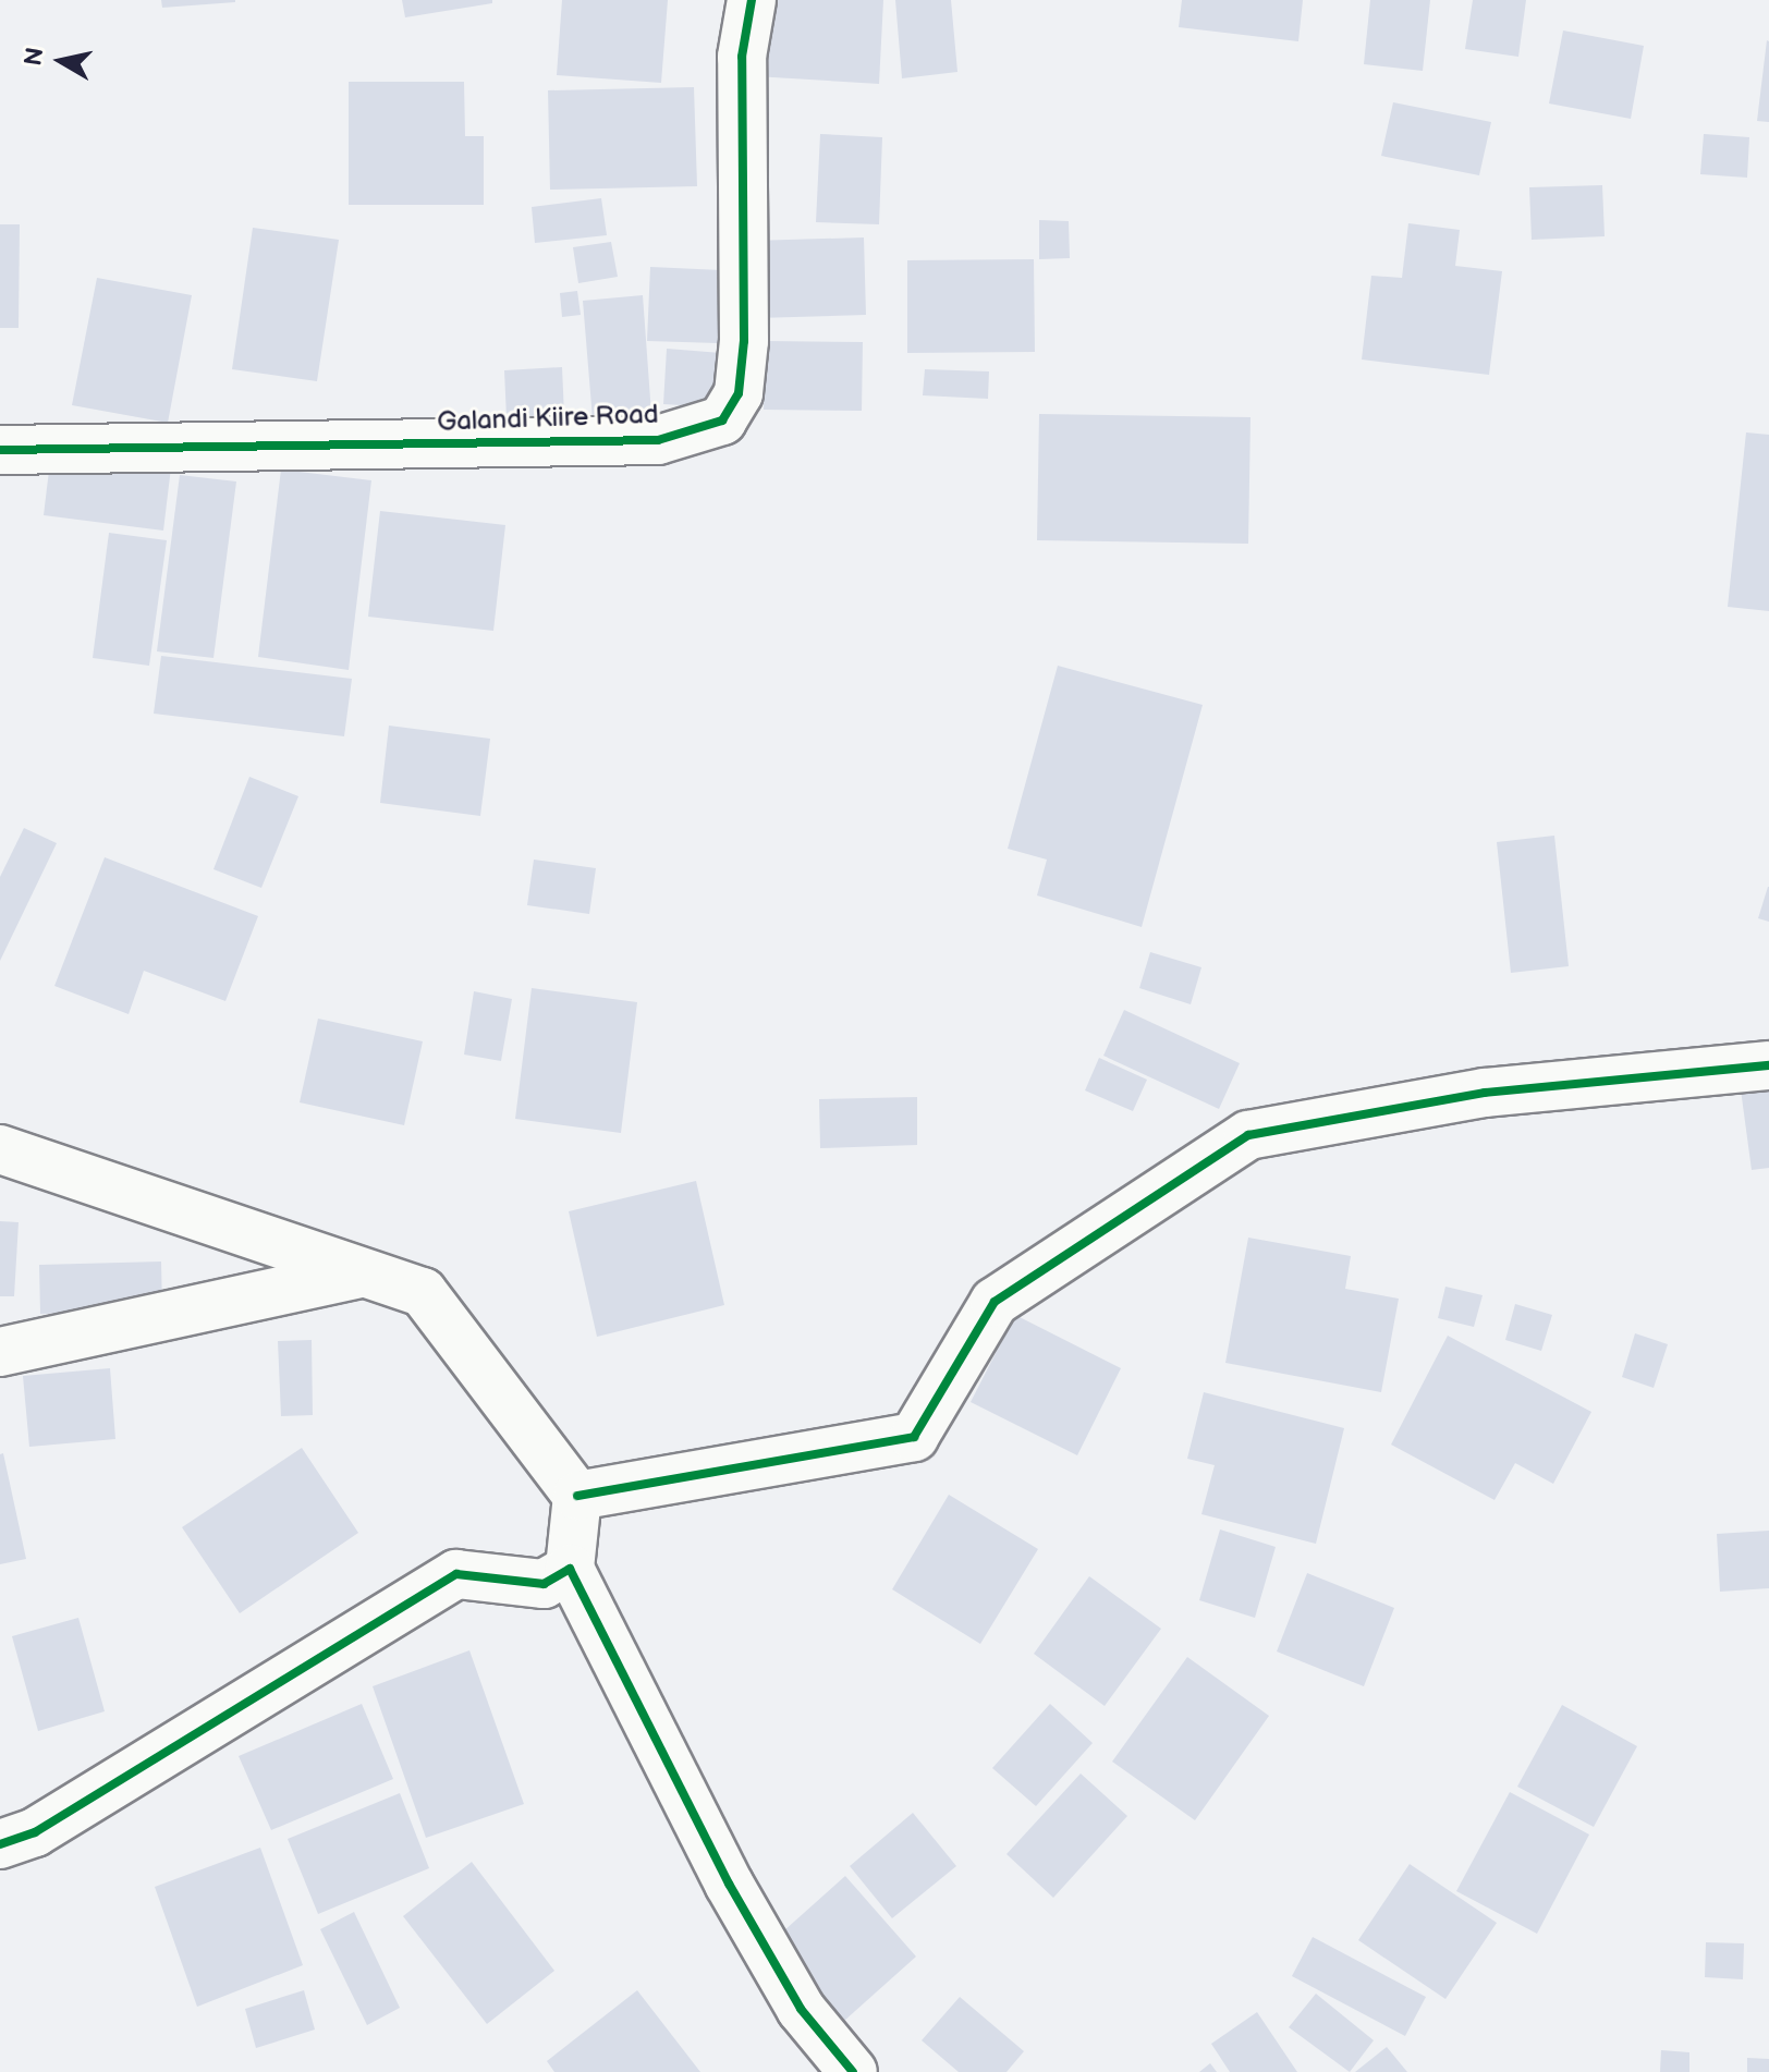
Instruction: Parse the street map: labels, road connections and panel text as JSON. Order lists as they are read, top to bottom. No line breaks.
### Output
{"streets":{"street":["Galandi Kiire Road"]},"north":"left"}
